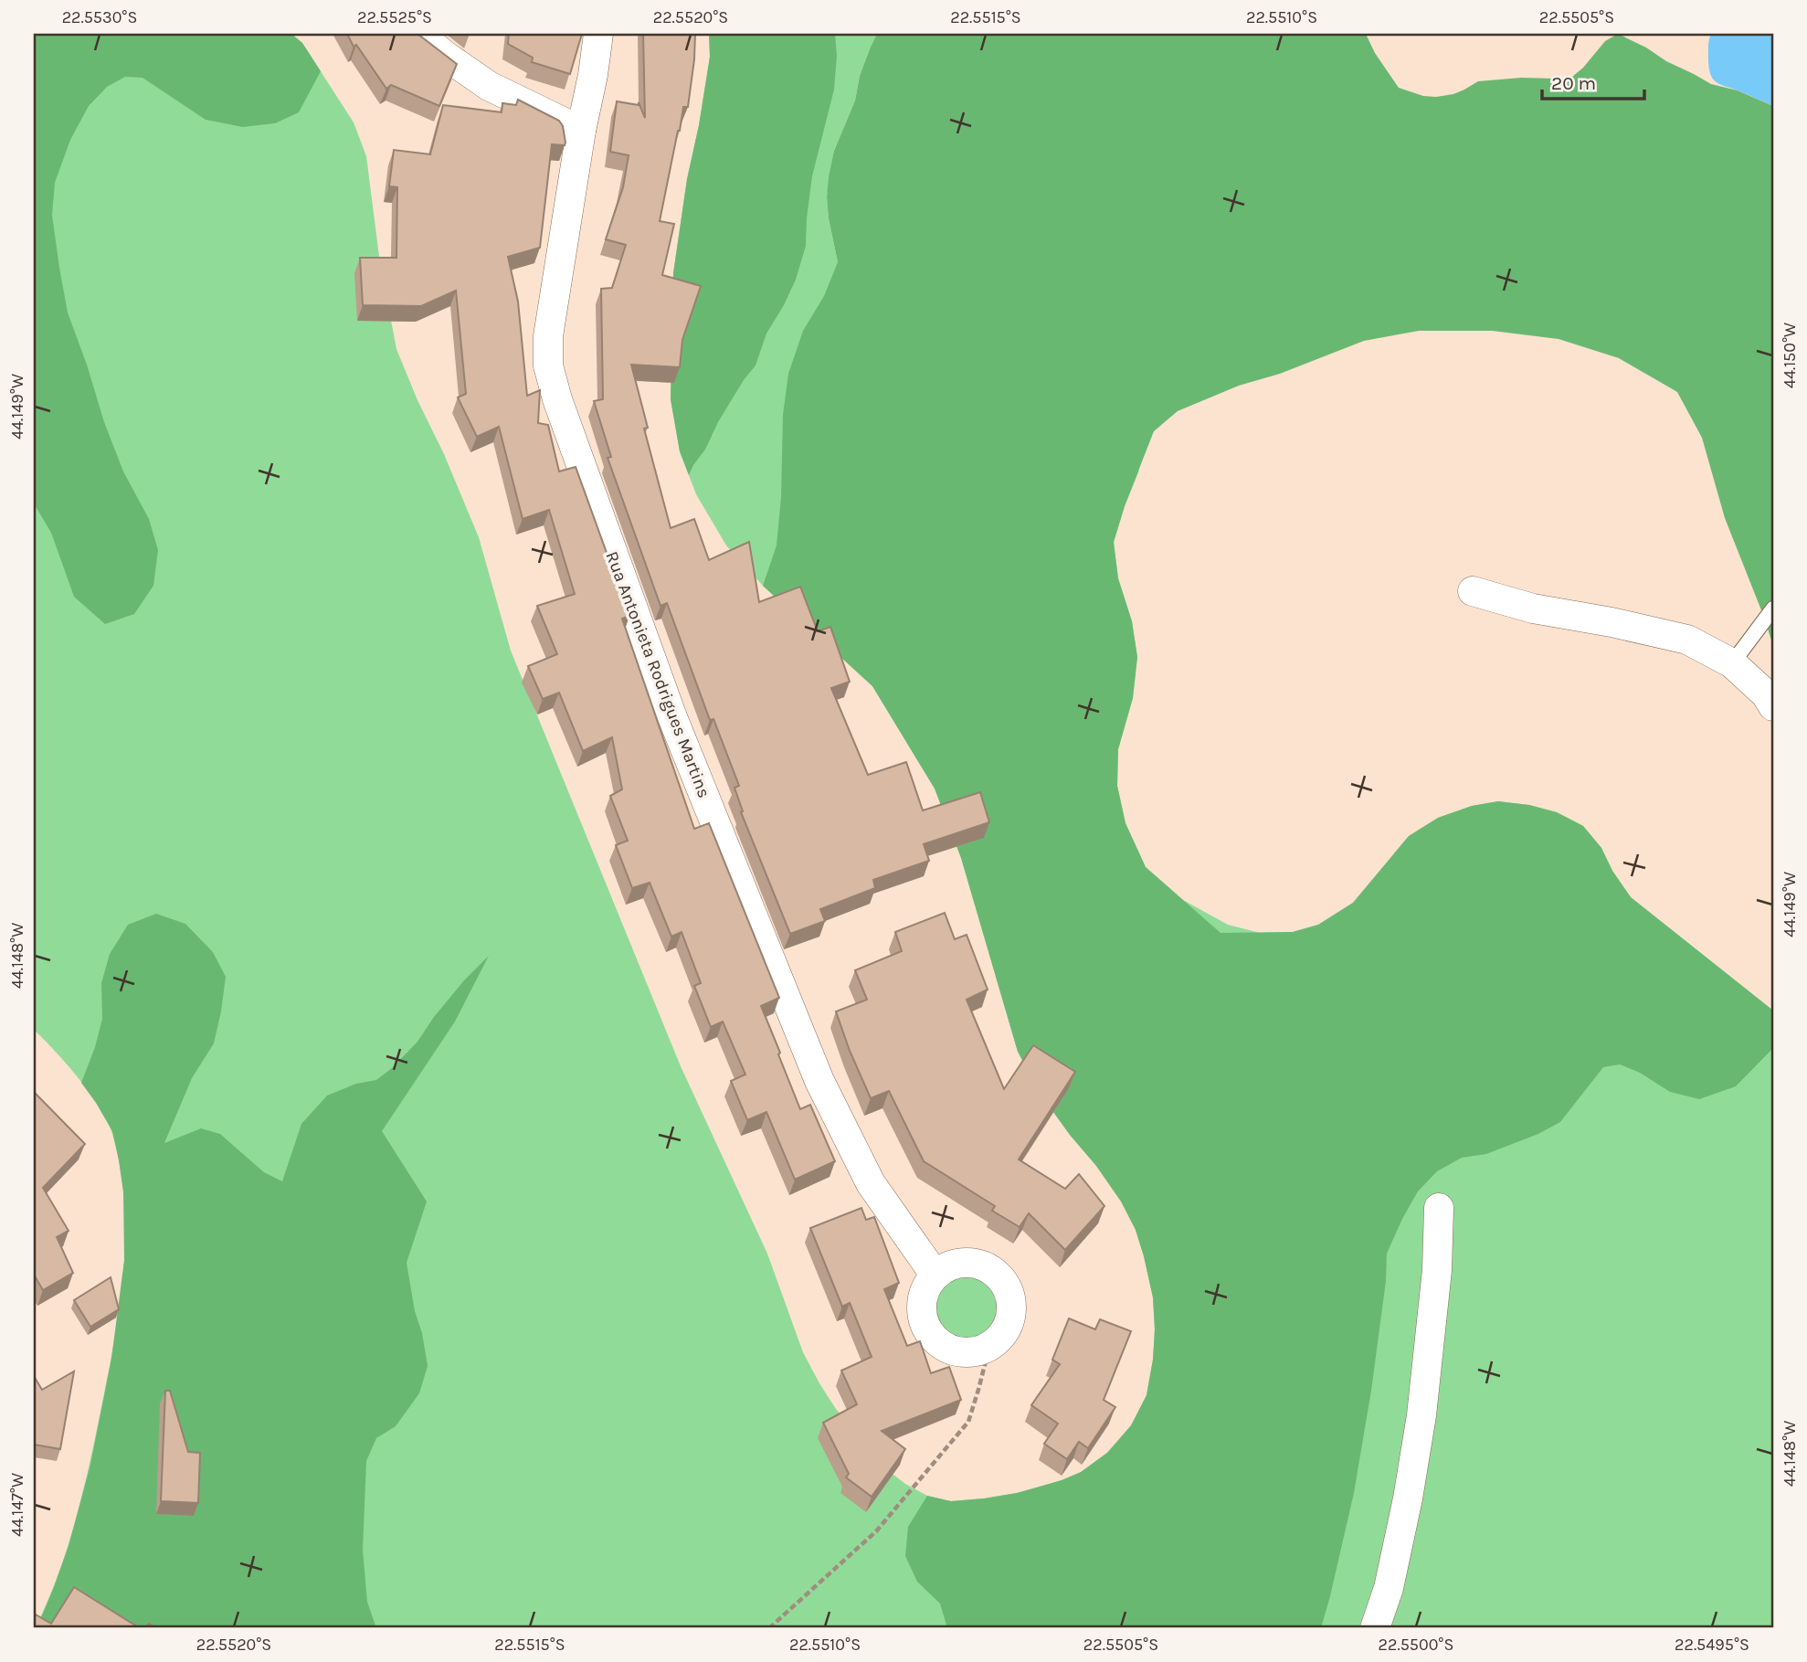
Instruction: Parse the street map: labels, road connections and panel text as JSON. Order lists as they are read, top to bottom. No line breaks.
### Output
{"streets":{"street":["Rua Antonieta Rodrigues Martins"]},"scale_bar":"20 m","coordinates":["22.5530°S","22.5525°S","22.5520°S","22.5515°S","22.5510°S","22.5505°S","44.150°W","44.149°W","44.148°W","44.147°W","22.5500°S","22.5495°S"]}
